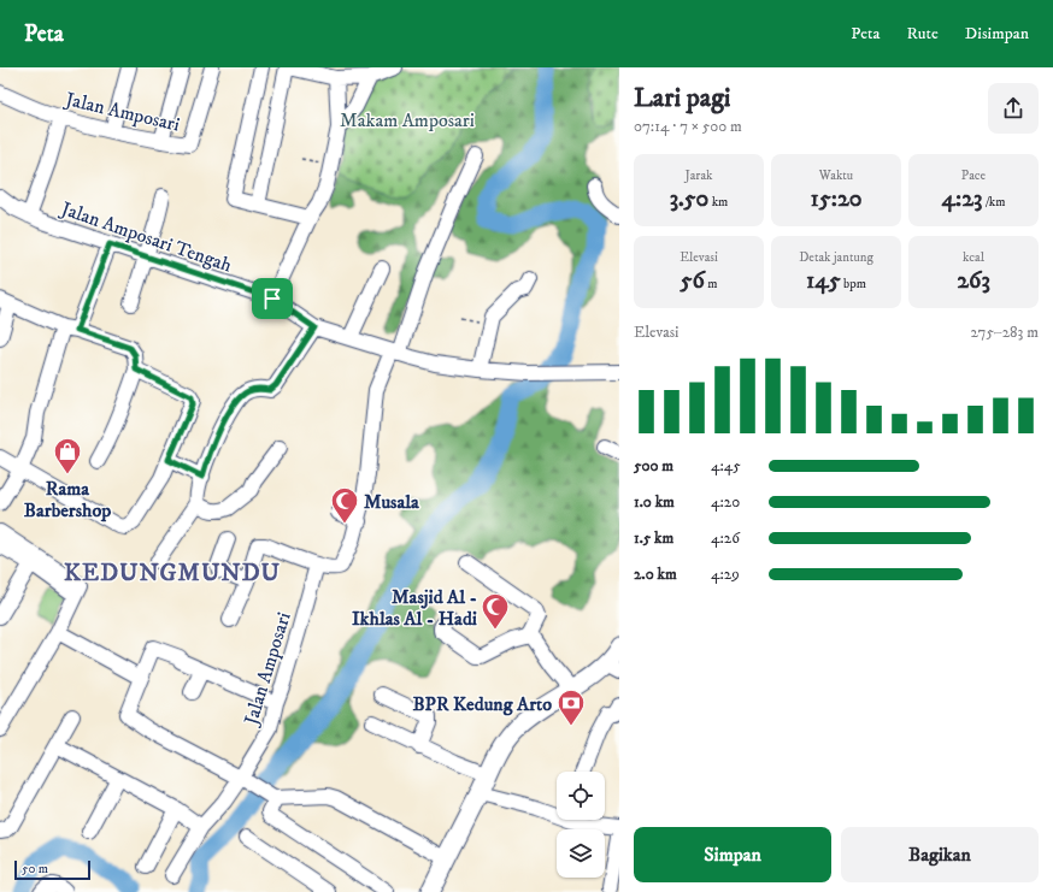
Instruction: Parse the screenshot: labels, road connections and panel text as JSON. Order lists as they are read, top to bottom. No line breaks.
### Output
{"streets":{"street":["Jalan Amposari","Jalan Amposari Tengah"]},"districts":["KEDUNGMUNDU"],"parks":["Makam Amposari"],"places":{"shop":["Rama Barbershop"],"mosque":["Musala","Masjid Al - Ikhlas Al - Hadi"],"bank":["BPR Kedung Arto"]},"scale_bar":"50 m","page":{"header":"Peta","nav":["Peta","Rute","Disimpan"],"heading":["Lari pagi","07:14 · 7 × 500 m"],"stats":[["Jarak","3.50 km"],["Waktu","15:20"],["Pace","4:23 /km"],["Elevasi","56 m"],["Detak jantung","145 bpm"],["kcal","263"]],"chart":["Elevasi","275–283 m"],"list":[{"name":"500 m","note":"4:45"},{"name":"1.0 km","note":"4:20"},{"name":"1.5 km","note":"4:26"},{"name":"2.0 km","note":"4:29"}],"buttons":["Simpan","Bagikan"],"scale":"50 m"}}
